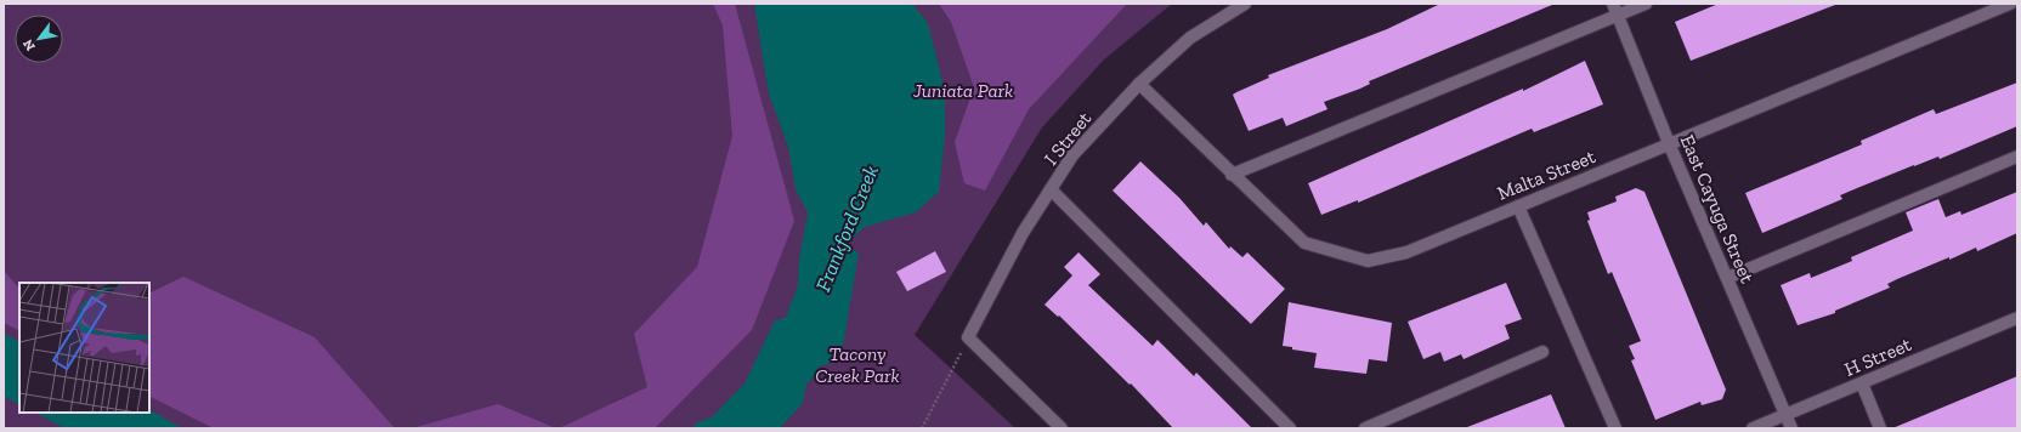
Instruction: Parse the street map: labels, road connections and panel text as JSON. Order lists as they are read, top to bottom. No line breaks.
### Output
{"streets":{"street":["I Street","Malta Street","East Cayuga Street","H Street"]},"crossings":[["I Street","Malta Street"],["Malta Street","East Cayuga Street"],["East Cayuga Street","H Street"]],"water":["Frankford Creek"],"parks":["Juniata Park","Tacony Creek Park"],"north":"bottom left"}
